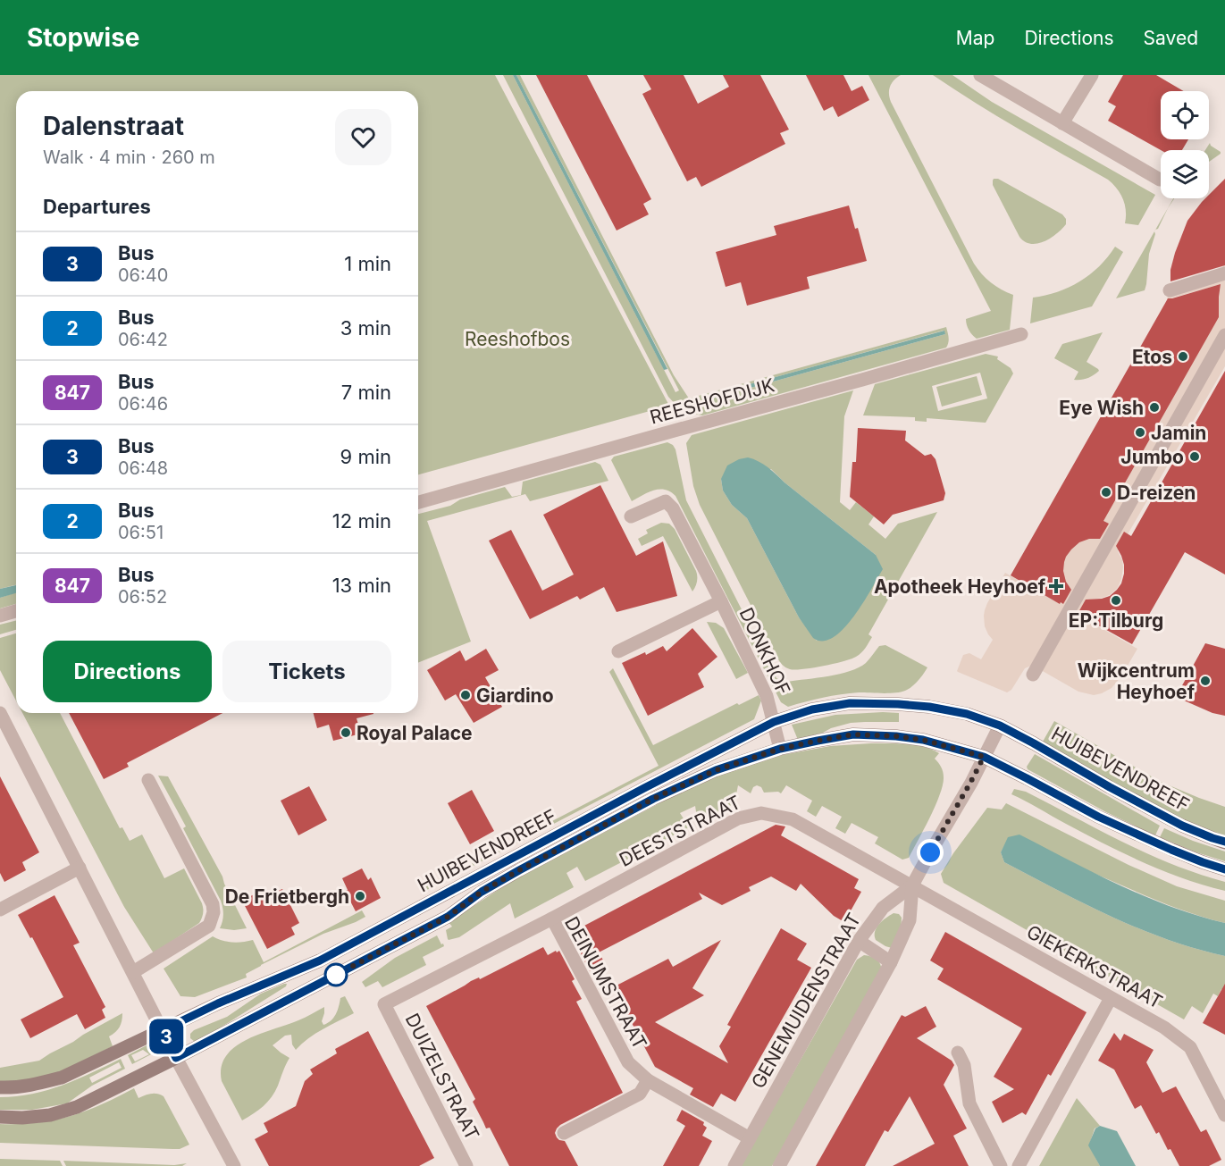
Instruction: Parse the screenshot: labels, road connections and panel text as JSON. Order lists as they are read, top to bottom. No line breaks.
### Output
{"streets":{"street":["REESHOFDIJK","DONKHOF","HUIBEVENDREEF","DEESTSTRAAT","GIEKERKSTRAAT","DEINUMSTRAAT","GENEMUIDENSTRAAT","DUIZELSTRAAT"]},"crossings":[["DONKHOF","HUIBEVENDREEF"],["DEESTSTRAAT","GIEKERKSTRAAT"],["DEESTSTRAAT","DEINUMSTRAAT"],["DEESTSTRAAT","GENEMUIDENSTRAAT"],["GIEKERKSTRAAT","GENEMUIDENSTRAAT"],["DEINUMSTRAAT","GENEMUIDENSTRAAT"],["DEINUMSTRAAT","DUIZELSTRAAT"]],"parks":["Reeshofbos"],"places":{"other":["Etos","Eye Wish","Jamin","Jumbo","D-reizen","EP:Tilburg","Wijkcentrum Heyhoef","Giardino","Royal Palace","De Frietbergh"],"health":["Apotheek Heyhoef"]},"lines":["bus line 3"],"page":{"header":"Stopwise","nav":["Map","Directions","Saved"],"on_map":"3","heading":[["Dalenstraat","Walk · 4 min · 260 m"],"Departures"],"list":[{"mark":"3","name":"Bus","note":"06:40","value":"1 min"},{"mark":"2","name":"Bus","note":"06:42","value":"3 min"},{"mark":"847","name":"Bus","note":"06:46","value":"7 min"},{"mark":"3","name":"Bus","note":"06:48","value":"9 min"},{"mark":"2","name":"Bus","note":"06:51","value":"12 min"},{"mark":"847","name":"Bus","note":"06:52","value":"13 min"}],"buttons":["Directions","Tickets"]}}
